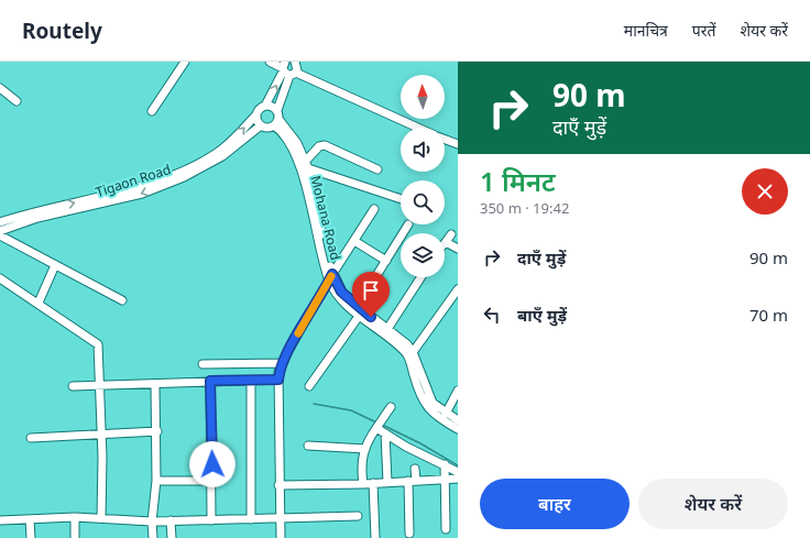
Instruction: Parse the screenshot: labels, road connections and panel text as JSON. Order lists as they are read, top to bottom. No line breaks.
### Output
{"streets":{"street":["Tigaon Road","Mohana Road"]},"crossings":[["Tigaon Road","Mohana Road"]],"north":"top","page":{"header":"Routely","nav":["मानचित्र","परतें","शेयर करें"],"turn":["90 m","दाएँ मुड़ें"],"heading":["1 मिनट","350 m · 19:42"],"list":[{"name":"दाएँ मुड़ें","value":"90 m"},{"name":"बाएँ मुड़ें","value":"70 m"}],"buttons":["बाहर","शेयर करें"]}}
